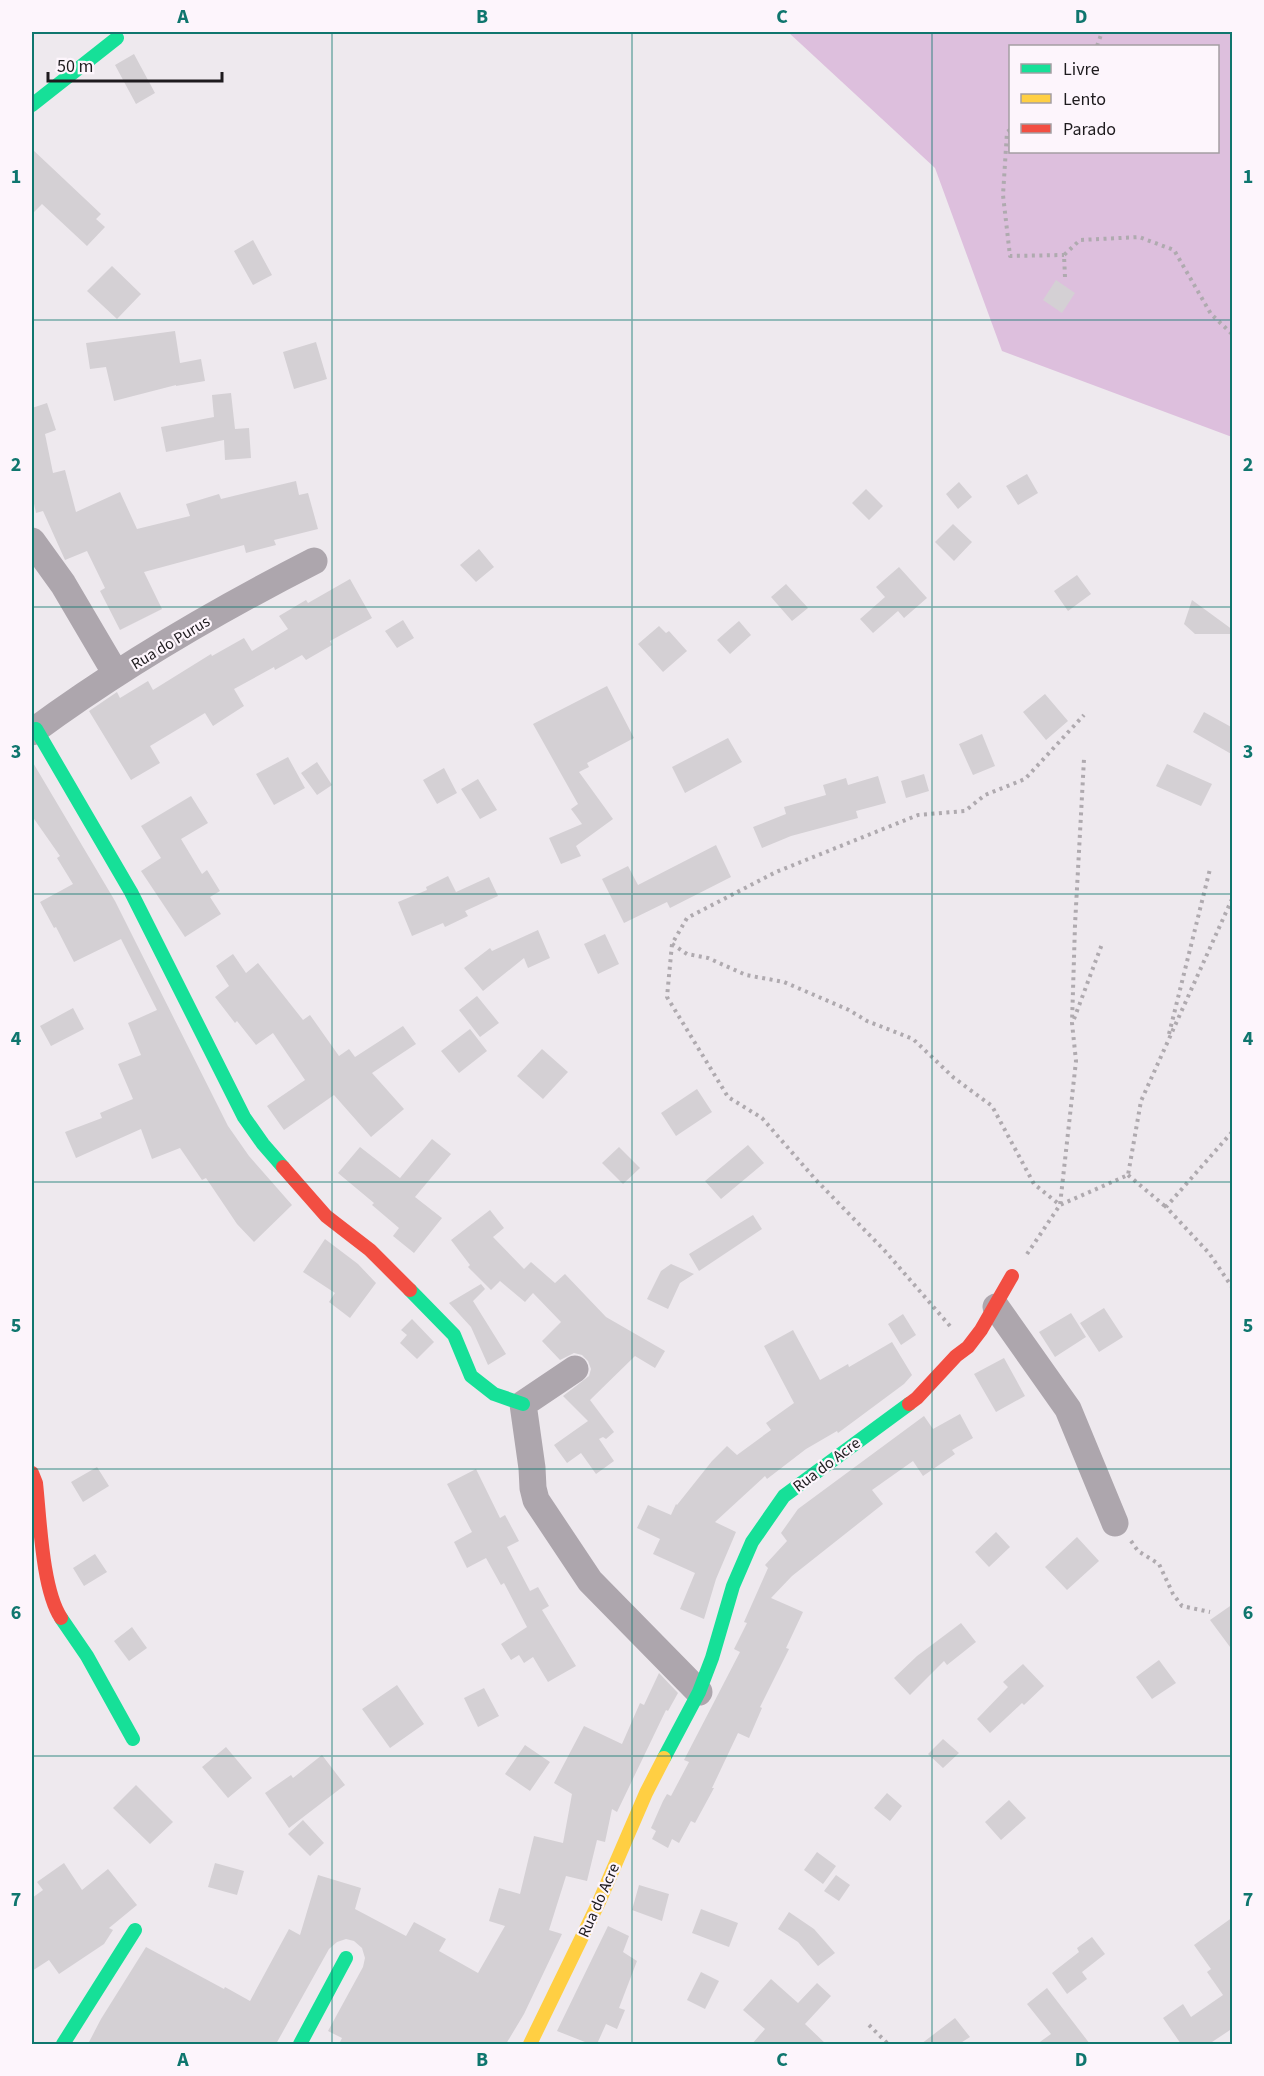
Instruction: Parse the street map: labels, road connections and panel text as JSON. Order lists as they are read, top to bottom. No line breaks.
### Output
{"streets":{"street":["Rua do Purus","Rua do Acre"]},"legend":["Livre","Lento","Parado"],"scale_bar":"50 m","grid":{"columns":["A","B","C","D"],"rows":["1","2","3","4","5","6","7"]}}
